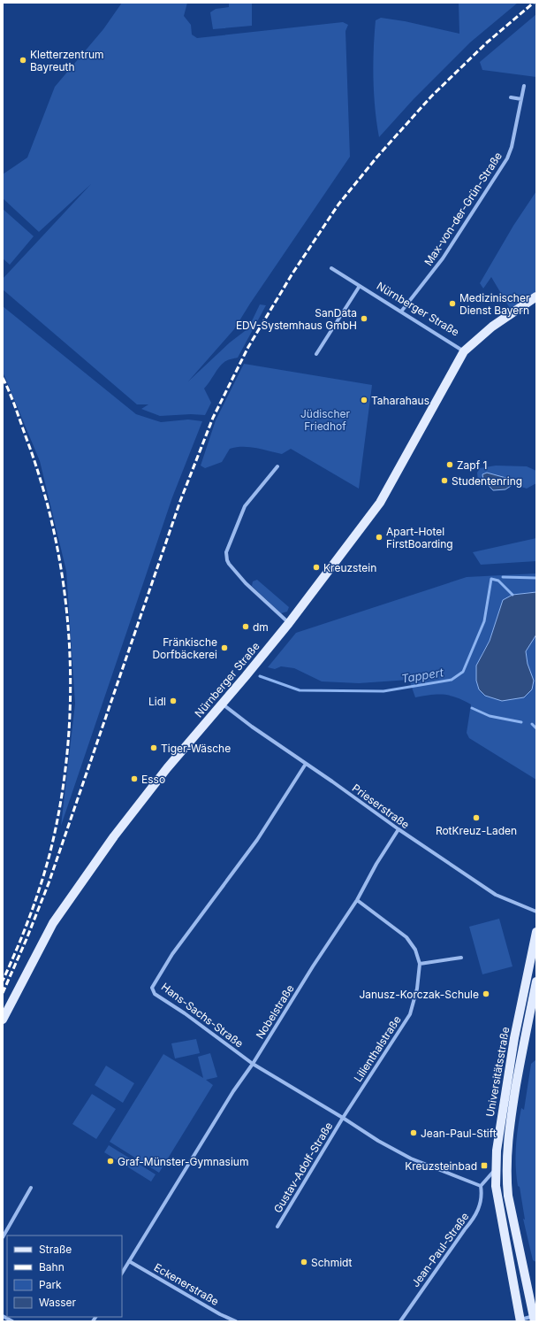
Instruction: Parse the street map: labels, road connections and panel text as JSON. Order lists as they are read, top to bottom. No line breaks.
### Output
{"streets":{"main road":["Nürnberger Straße","Universitätsstraße"],"street":["Max-von-der-Grün-Straße","Prieserstraße","Nobelstraße","Hans-Sachs-Straße","Lilienthalstraße","Gustav-Adolf-Straße","Jean-Paul-Straße","Eckenerstraße"]},"crossings":[["Max-von-der-Grün-Straße","Nürnberger Straße"],["Nürnberger Straße","Prieserstraße"],["Prieserstraße","Nobelstraße"],["Prieserstraße","Hans-Sachs-Straße"],["Nobelstraße","Hans-Sachs-Straße"],["Nobelstraße","Lilienthalstraße"],["Nobelstraße","Eckenerstraße"],["Hans-Sachs-Straße","Lilienthalstraße"],["Hans-Sachs-Straße","Gustav-Adolf-Straße"],["Hans-Sachs-Straße","Jean-Paul-Straße"],["Lilienthalstraße","Gustav-Adolf-Straße"]],"water":["Tappert"],"parks":["Jüdischer Friedhof"],"places":{"other":["Kletterzentrum Bayreuth","Medizinischer Dienst Bayern","SanData EDV-Systemhaus GmbH","Taharahaus","Zapf 1","Studentenring","Apart-Hotel FirstBoarding","Kreuzstein","dm","Fränkische Dorfbäckerei","Lidl","Tiger-Wäsche","Esso","RotKreuz-Laden","Janusz-Korczak-Schule","Jean-Paul-Stift","Graf-Münster-Gymnasium","Schmidt"],"transit":["Kreuzsteinbad"]},"legend":["Straße","Bahn","Park","Wasser"]}
